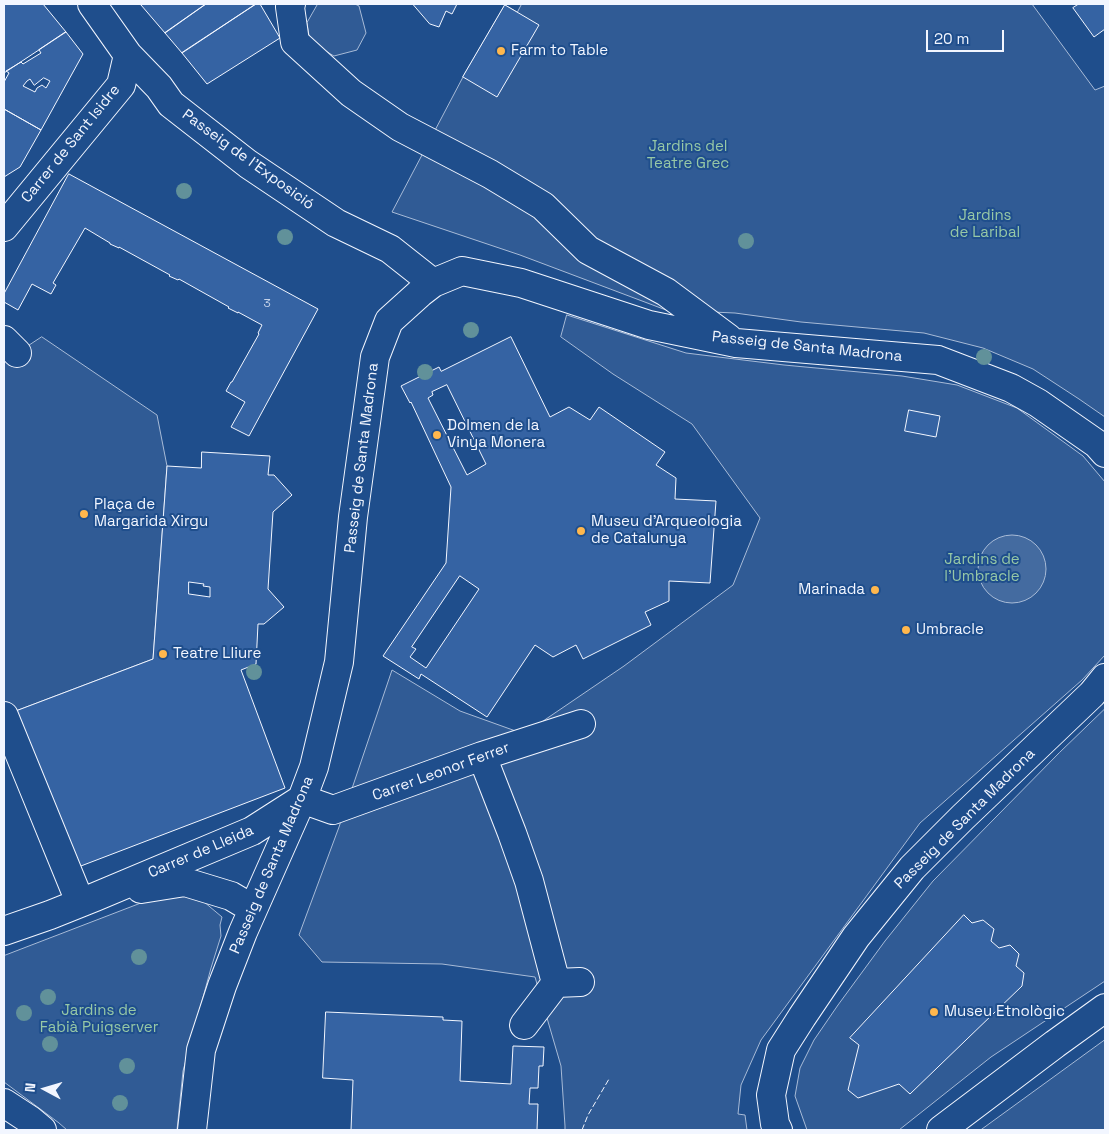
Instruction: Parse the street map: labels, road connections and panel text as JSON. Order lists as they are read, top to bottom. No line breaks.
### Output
{"streets":{"street":["Carrer de Sant Isidre","Passeig de l'Exposició","Passeig de Santa Madrona","Carrer Leonor Ferrer","Carrer de Lleida"]},"crossings":[["Carrer de Sant Isidre","Passeig de l'Exposició"],["Passeig de l'Exposició","Passeig de Santa Madrona"],["Passeig de Santa Madrona","Carrer Leonor Ferrer"],["Passeig de Santa Madrona","Carrer de Lleida"],["Carrer Leonor Ferrer","Carrer de Lleida"]],"parks":["Jardins del Teatre Grec","Jardins de Laribal","Jardins de l'Umbracle","Jardins de Fabià Puigserver"],"places":["Farm to Table","Dolmen de la Vinya Monera","Plaça de Margarida Xirgu","Museu d'Arqueologia de Catalunya","Marinada","Umbracle","Teatre Lliure","Museu Etnològic"],"house_numbers":["3"],"scale_bar":"20 m","north":"left"}
